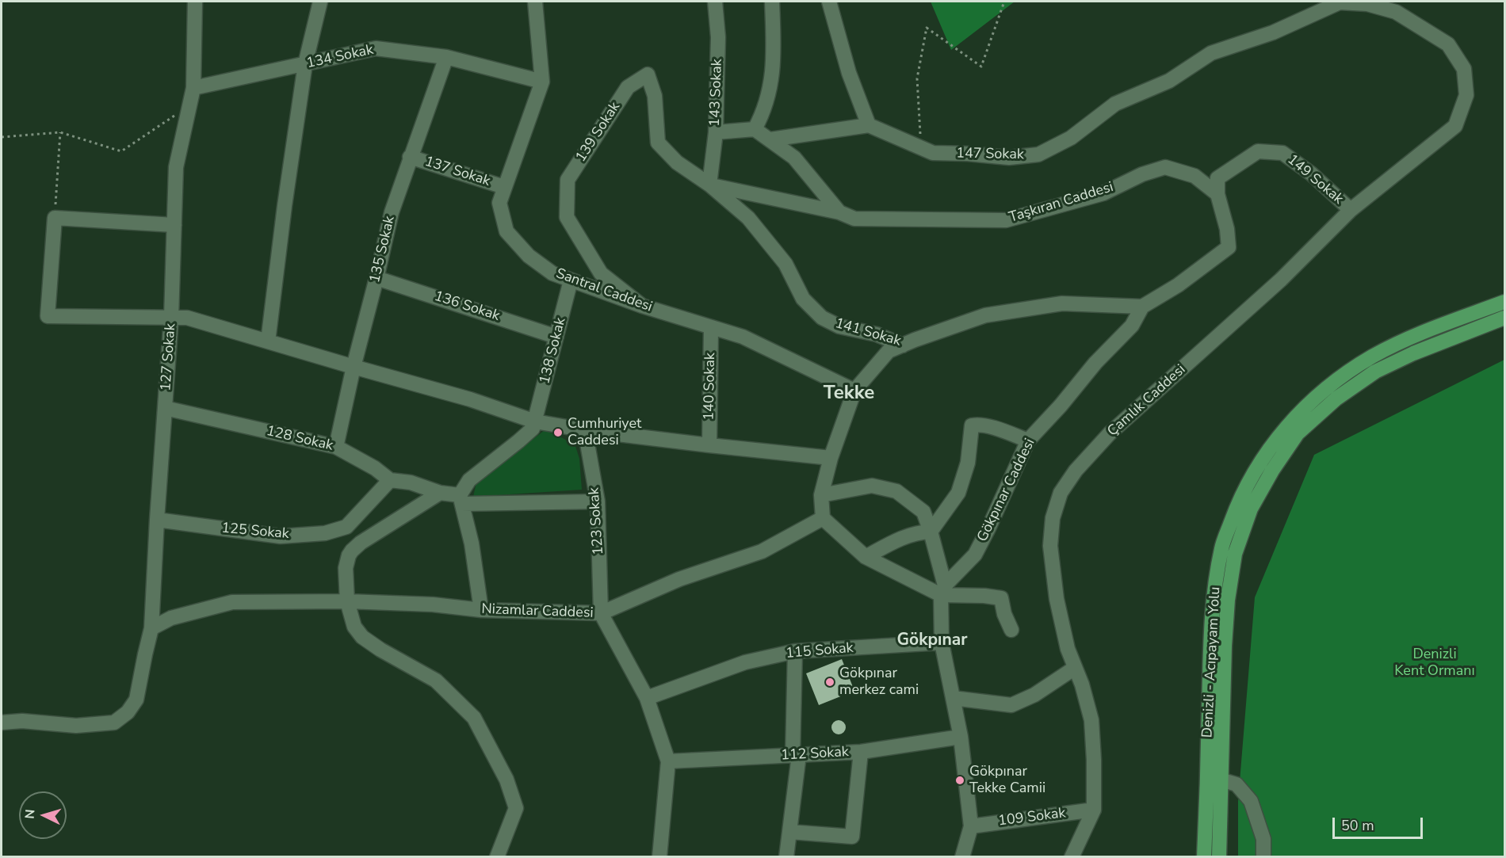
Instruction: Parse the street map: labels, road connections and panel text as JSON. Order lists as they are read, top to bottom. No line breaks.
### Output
{"streets":{"main road":["Denizli - Acıpayam Yolu"],"street":["134 Sokak","143 Sokak","139 Sokak","147 Sokak","137 Sokak","149 Sokak","Taşkıran Caddesi","135 Sokak","Santral Caddesi","136 Sokak","141 Sokak","138 Sokak","127 Sokak","140 Sokak","Çamlık Caddesi","128 Sokak","Gökpınar Caddesi","123 Sokak","125 Sokak","Nizamlar Caddesi","115 Sokak","112 Sokak","109 Sokak"]},"crossings":[["134 Sokak","135 Sokak"],["134 Sokak","Santral Caddesi"],["134 Sokak","127 Sokak"],["143 Sokak","139 Sokak"],["143 Sokak","Taşkıran Caddesi"],["143 Sokak","141 Sokak"],["139 Sokak","Taşkıran Caddesi"],["139 Sokak","Santral Caddesi"],["139 Sokak","141 Sokak"],["147 Sokak","Çamlık Caddesi"],["137 Sokak","135 Sokak"],["137 Sokak","Santral Caddesi"],["149 Sokak","Taşkıran Caddesi"],["149 Sokak","Çamlık Caddesi"],["149 Sokak","Gökpınar Caddesi"],["Taşkıran Caddesi","141 Sokak"],["Taşkıran Caddesi","Gökpınar Caddesi"],["135 Sokak","136 Sokak"],["135 Sokak","128 Sokak"],["Santral Caddesi","138 Sokak"],["Santral Caddesi","140 Sokak"],["136 Sokak","138 Sokak"],["141 Sokak","Gökpınar Caddesi"],["127 Sokak","128 Sokak"],["127 Sokak","125 Sokak"],["127 Sokak","Nizamlar Caddesi"],["Çamlık Caddesi","109 Sokak"],["128 Sokak","123 Sokak"],["128 Sokak","125 Sokak"],["123 Sokak","Nizamlar Caddesi"]],"districts":["Tekke","Gökpınar"],"parks":["Denizli Kent Ormanı"],"places":["Cumhuriyet Caddesi","Gökpınar merkez cami","Gökpınar Tekke Camii"],"scale_bar":"50 m","north":"left"}
